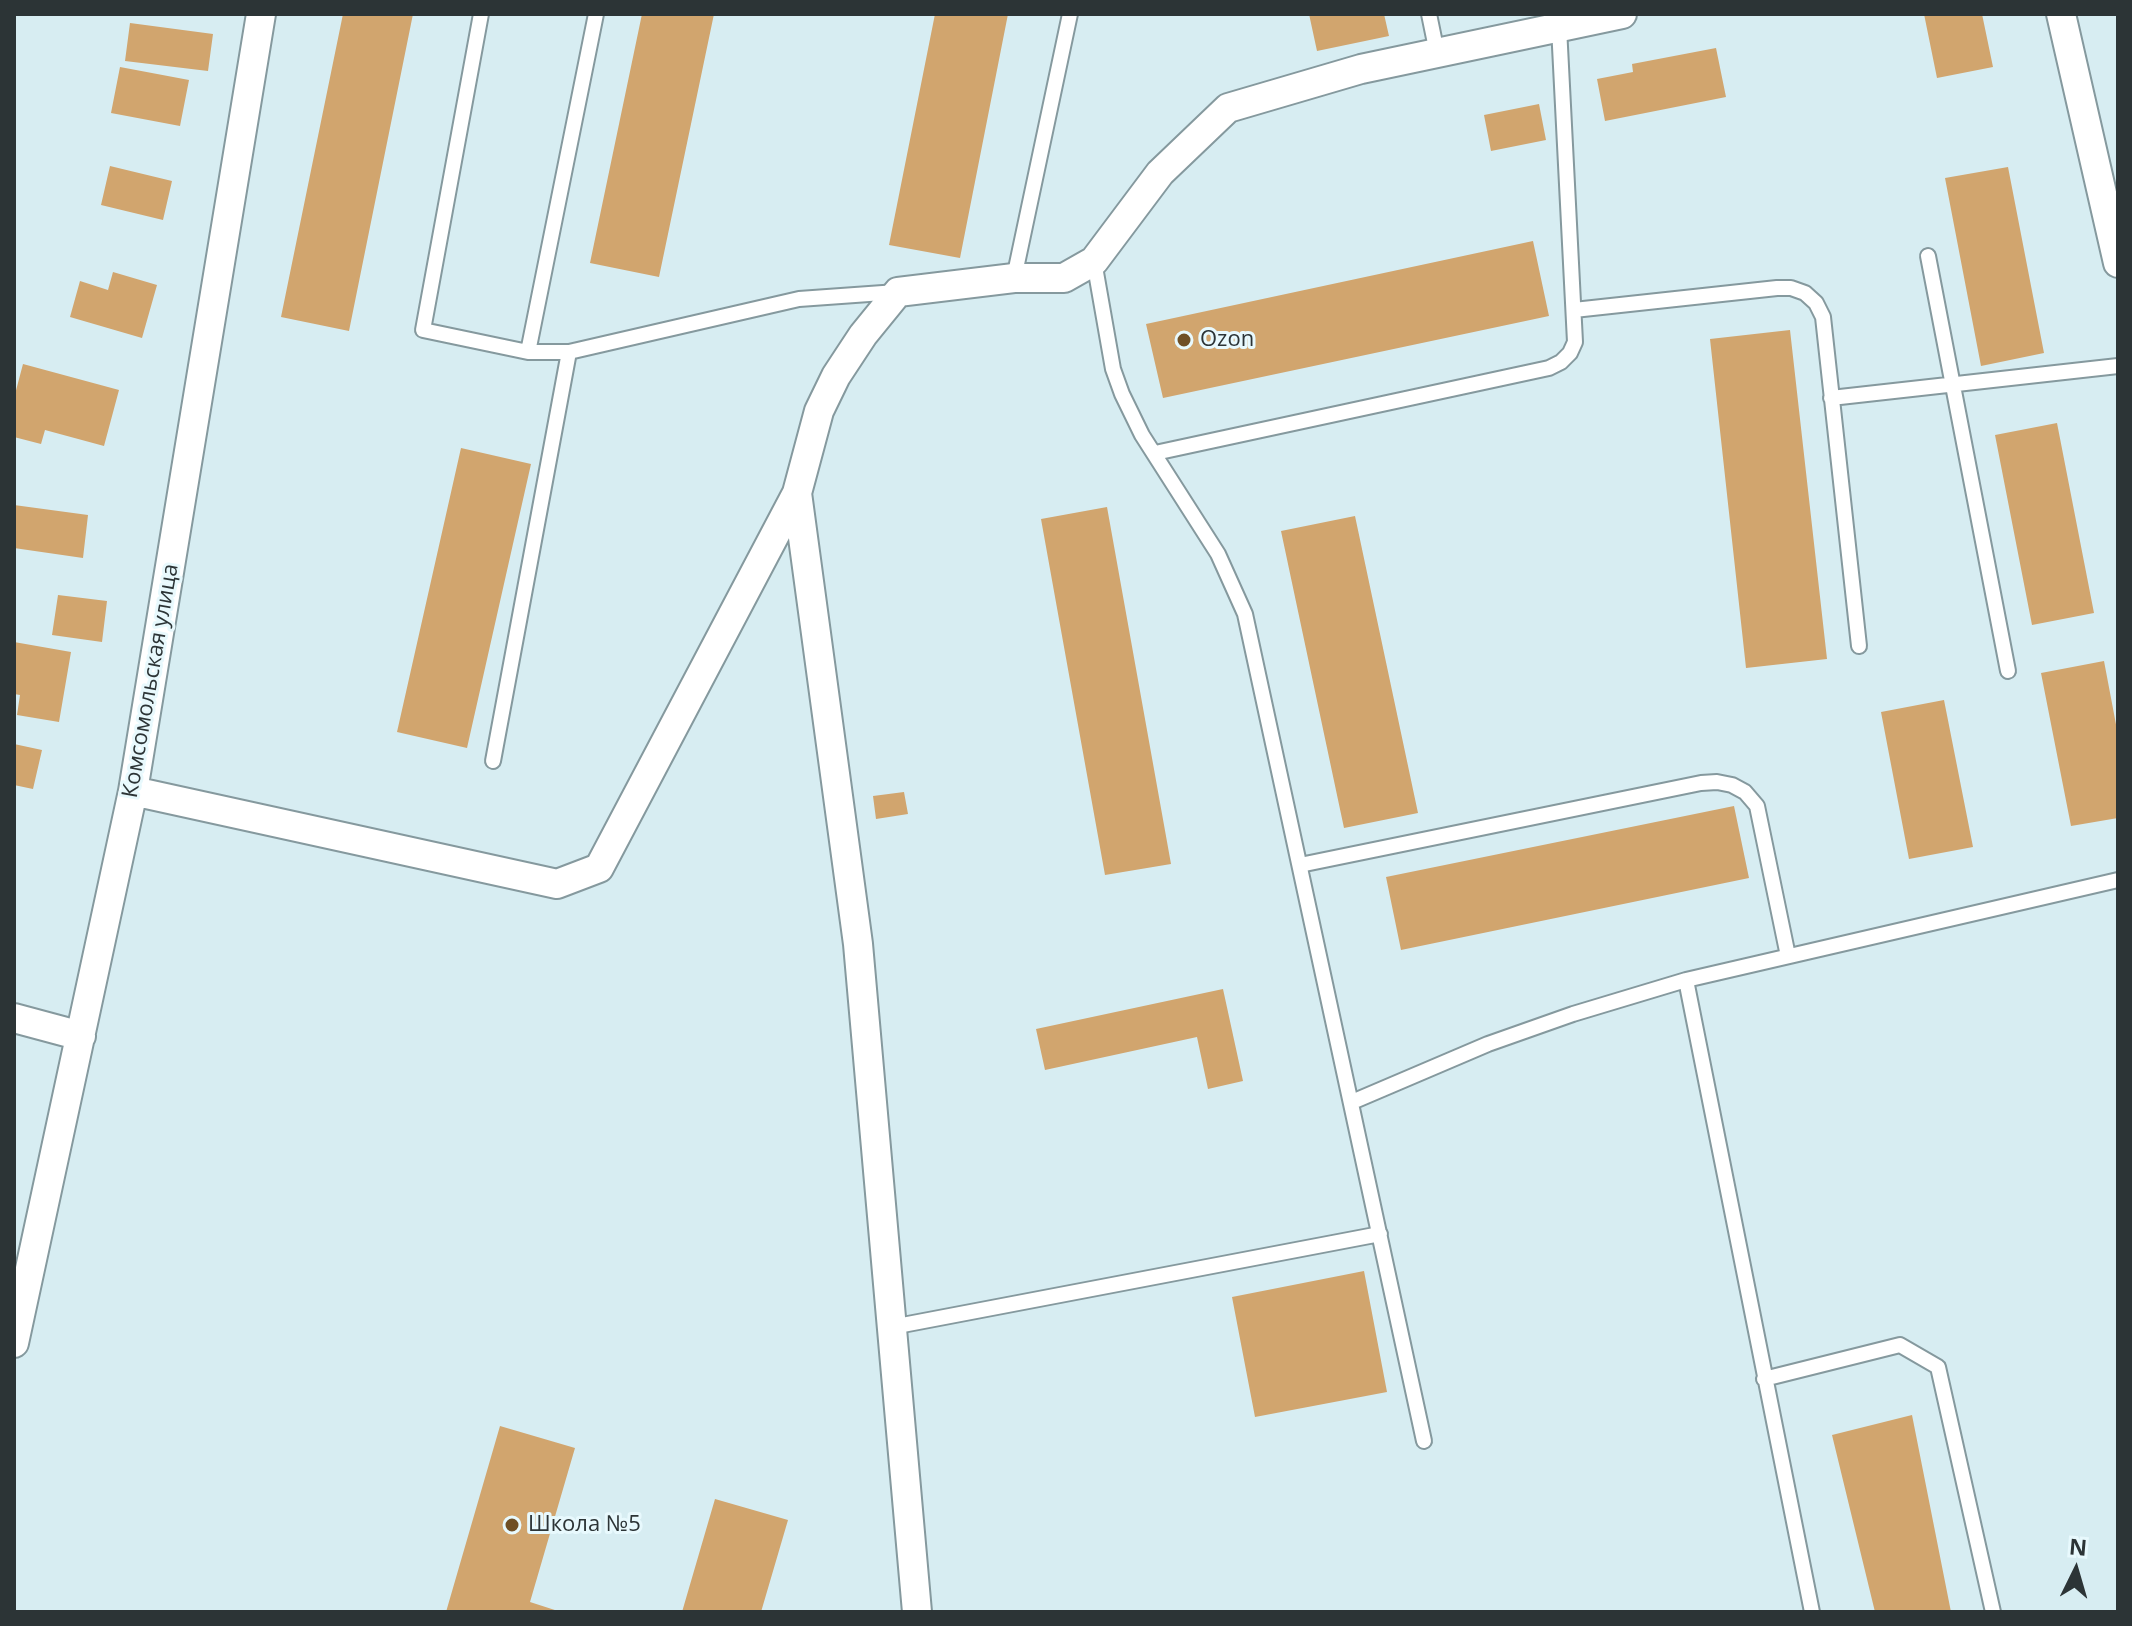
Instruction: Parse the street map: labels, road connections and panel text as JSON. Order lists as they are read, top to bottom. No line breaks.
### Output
{"streets":{"street":["Комсомольская улица"]},"places":["Ozon","Школа №5"],"north":"top"}
